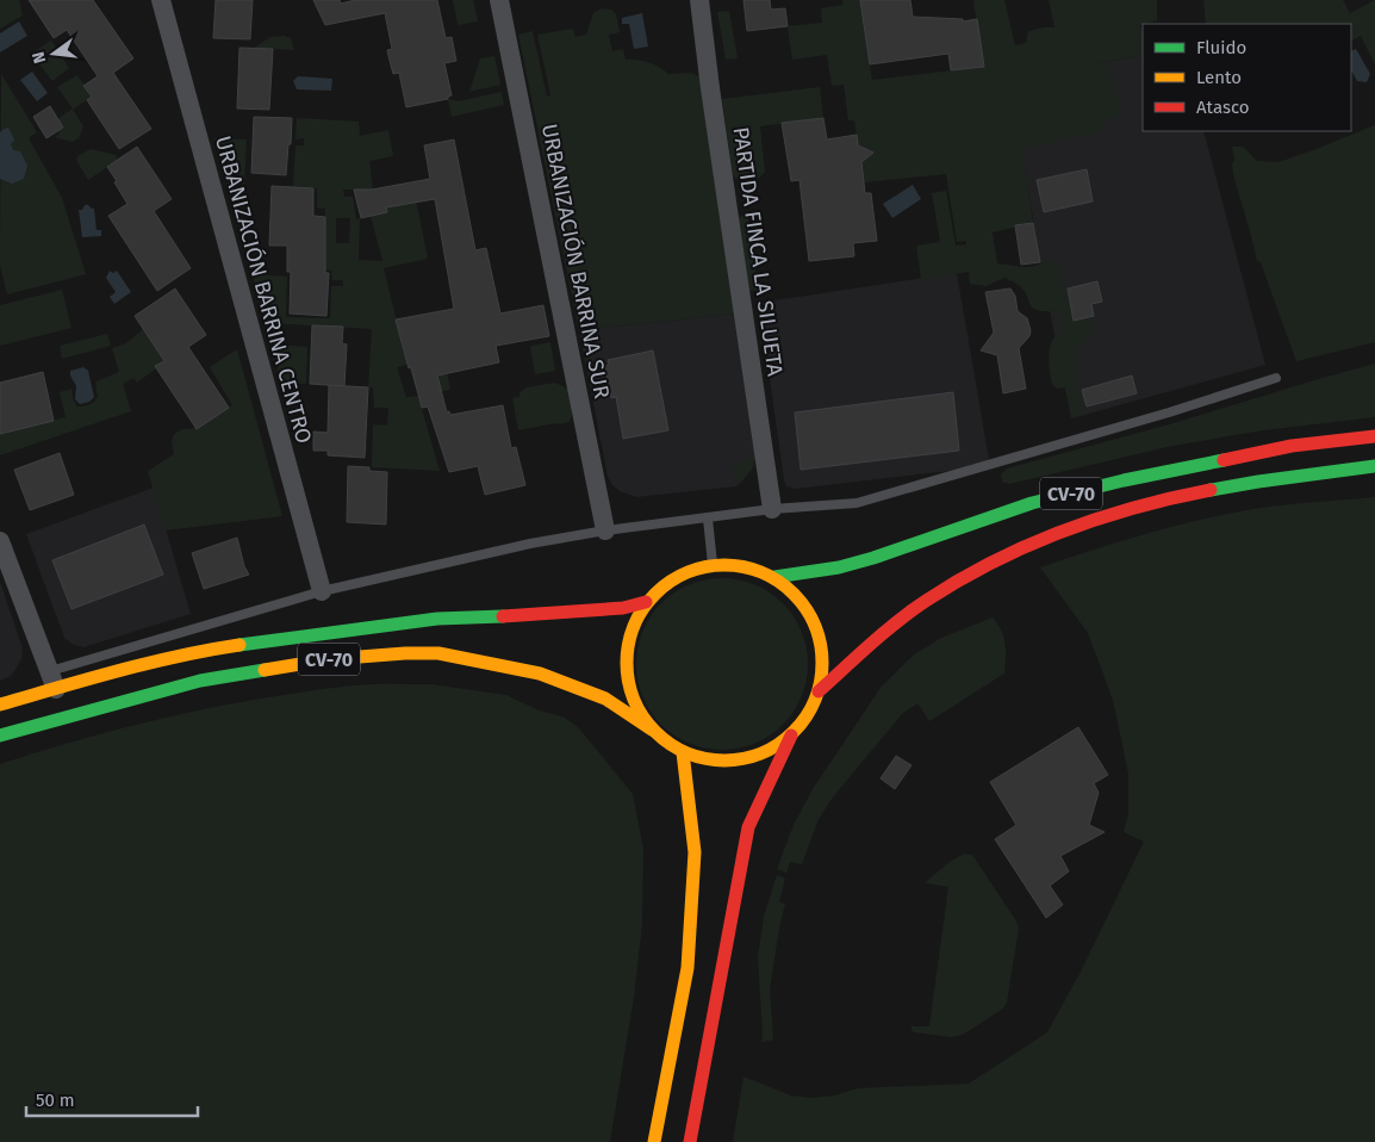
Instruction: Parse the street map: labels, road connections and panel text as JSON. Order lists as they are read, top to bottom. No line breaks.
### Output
{"streets":{"main road":["CV-70"],"street":["PARTIDA FINCA LA SILUETA","URBANIZACIÓN BARRINA SUR","URBANIZACIÓN BARRINA CENTRO"]},"legend":["Fluido","Lento","Atasco"],"scale_bar":"50 m","north":"left"}
